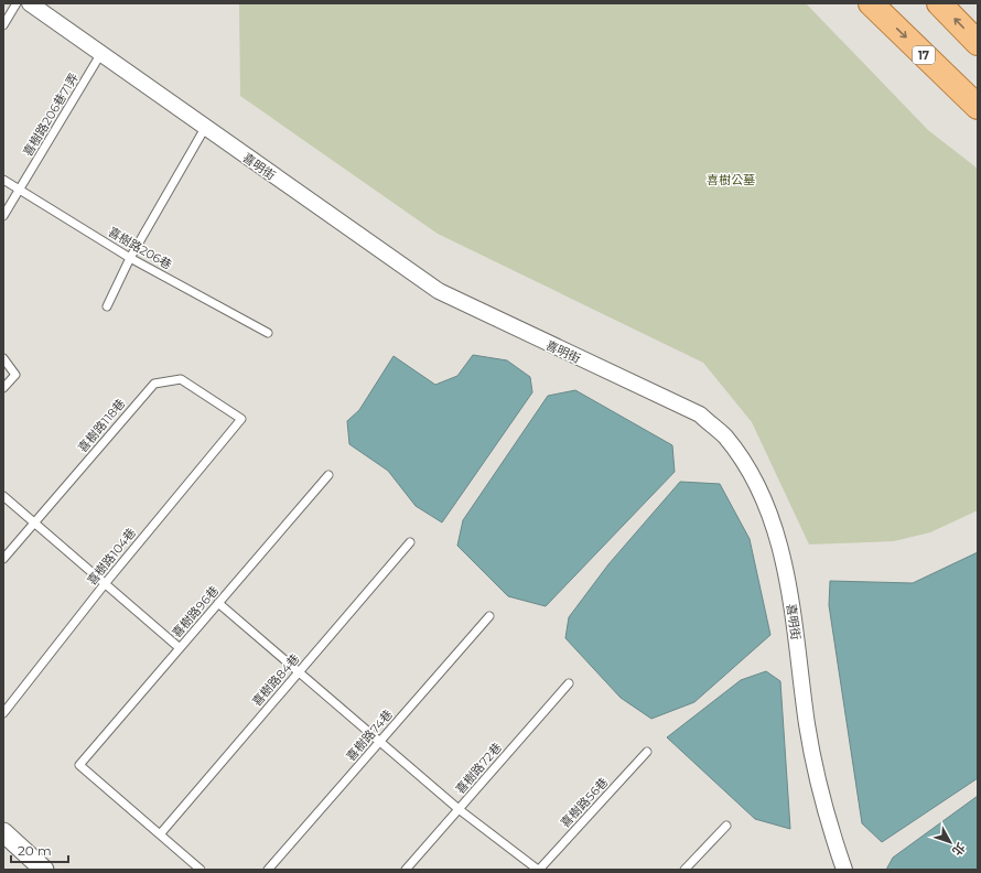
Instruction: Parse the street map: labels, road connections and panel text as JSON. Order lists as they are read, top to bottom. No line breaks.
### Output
{"streets":{"main road":["17"],"street":["喜明街"],"lane":["喜樹路206巷71弄","喜樹路206巷","喜樹路118巷","喜樹路104巷","喜樹路96巷","喜樹路84巷","喜樹路74巷","喜樹路72巷","喜樹路56巷"]},"crossings":[["喜樹路206巷71弄","喜明街"],["喜樹路206巷71弄","喜樹路206巷"],["喜樹路118巷","喜樹路104巷"],["喜樹路96巷","喜樹路84巷"]],"parks":["喜樹公墓"],"scale_bar":"20 m","north":"bottom right"}
